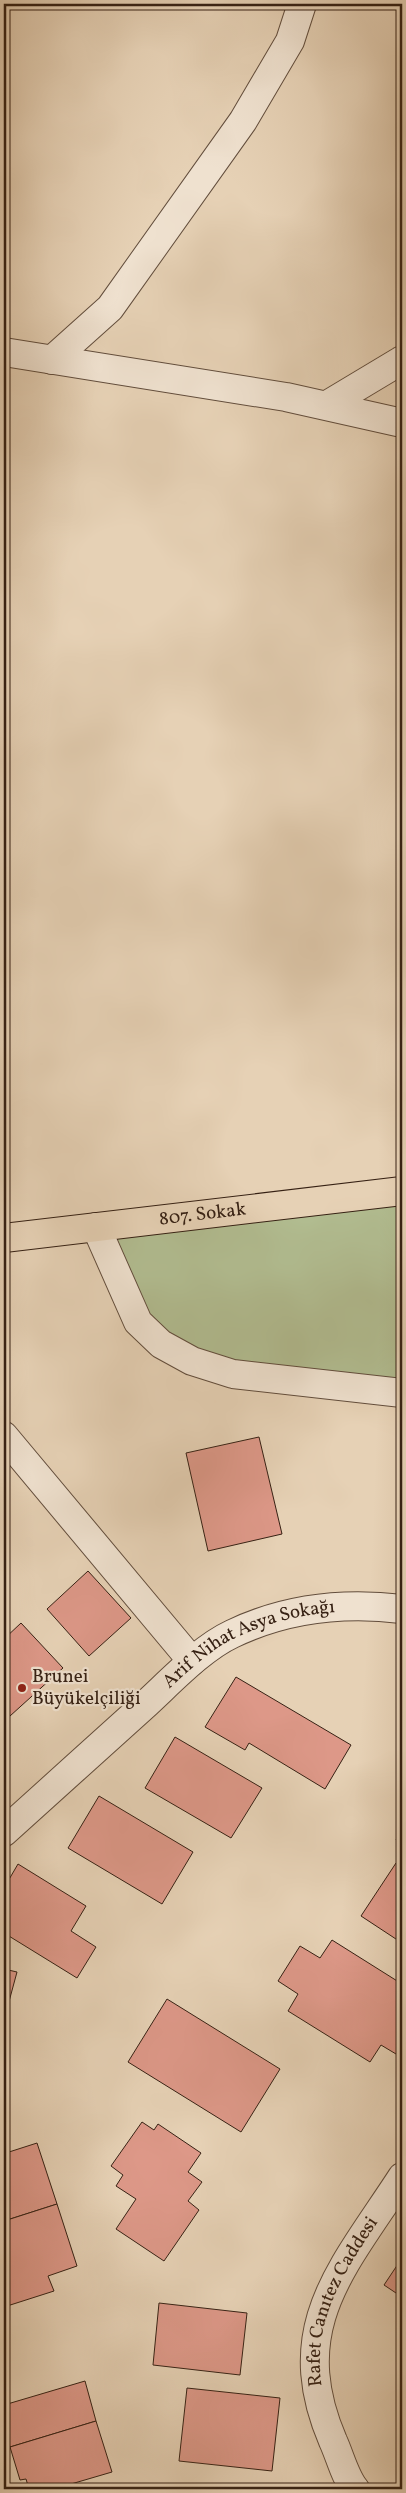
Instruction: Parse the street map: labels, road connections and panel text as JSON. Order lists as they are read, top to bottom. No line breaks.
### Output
{"streets":{"main road":["807. Sokak"],"street":["Arif Nihat Asya Sokağı","Rafet Canıtez Caddesi"]},"places":["Brunei Büyükelçiliği"]}
